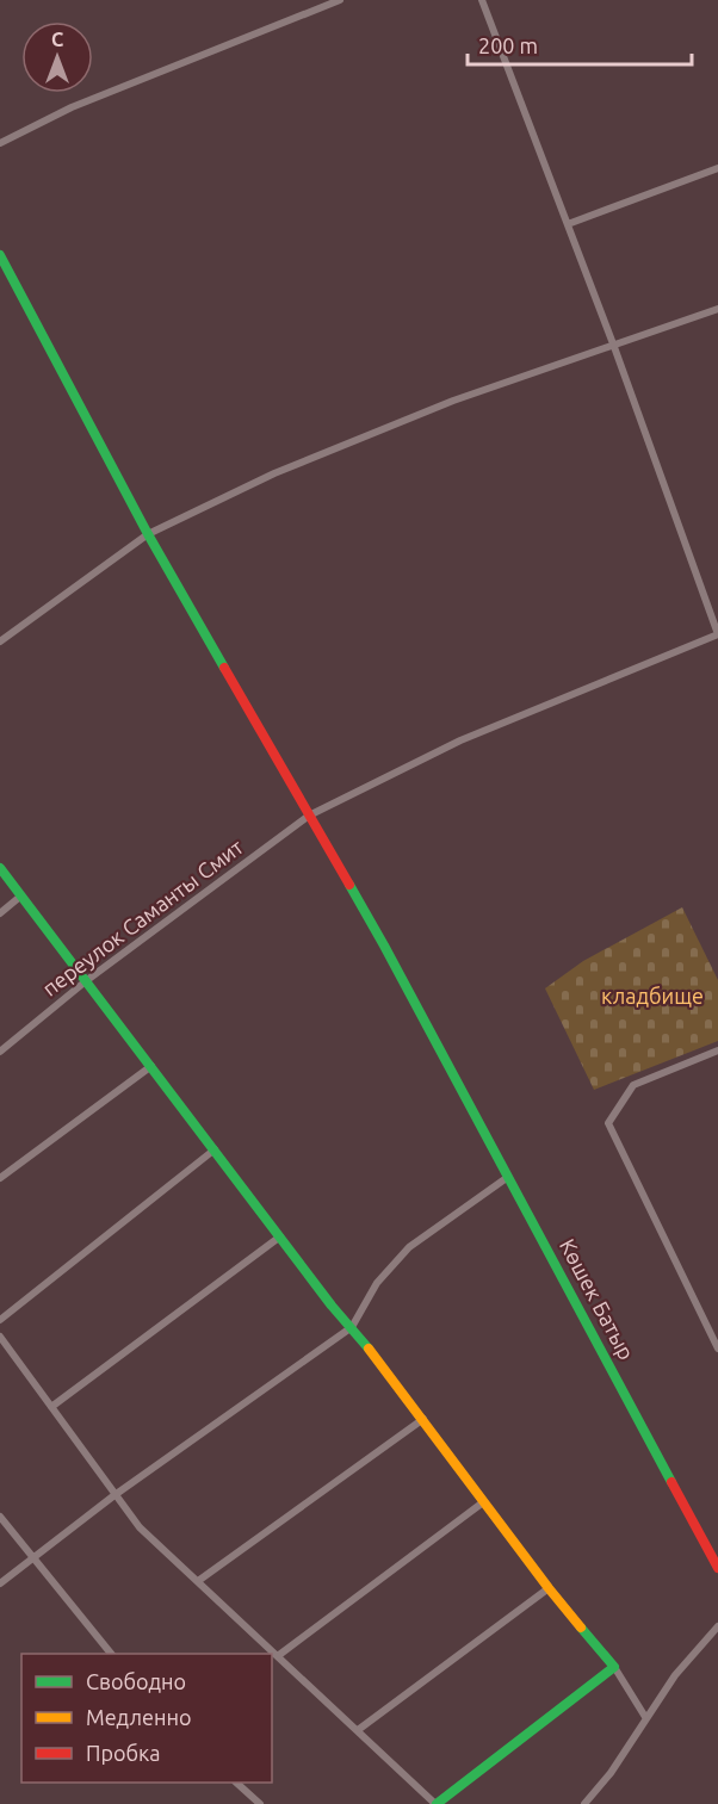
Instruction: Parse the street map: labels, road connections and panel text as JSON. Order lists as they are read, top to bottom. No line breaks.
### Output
{"streets":{"street":["переулок Саманты Смит","Көшек Батыр"]},"crossings":[["переулок Саманты Смит","Көшек Батыр"]],"parks":["кладбище"],"legend":["Свободно","Медленно","Пробка"],"scale_bar":"200 m","north":"top"}
